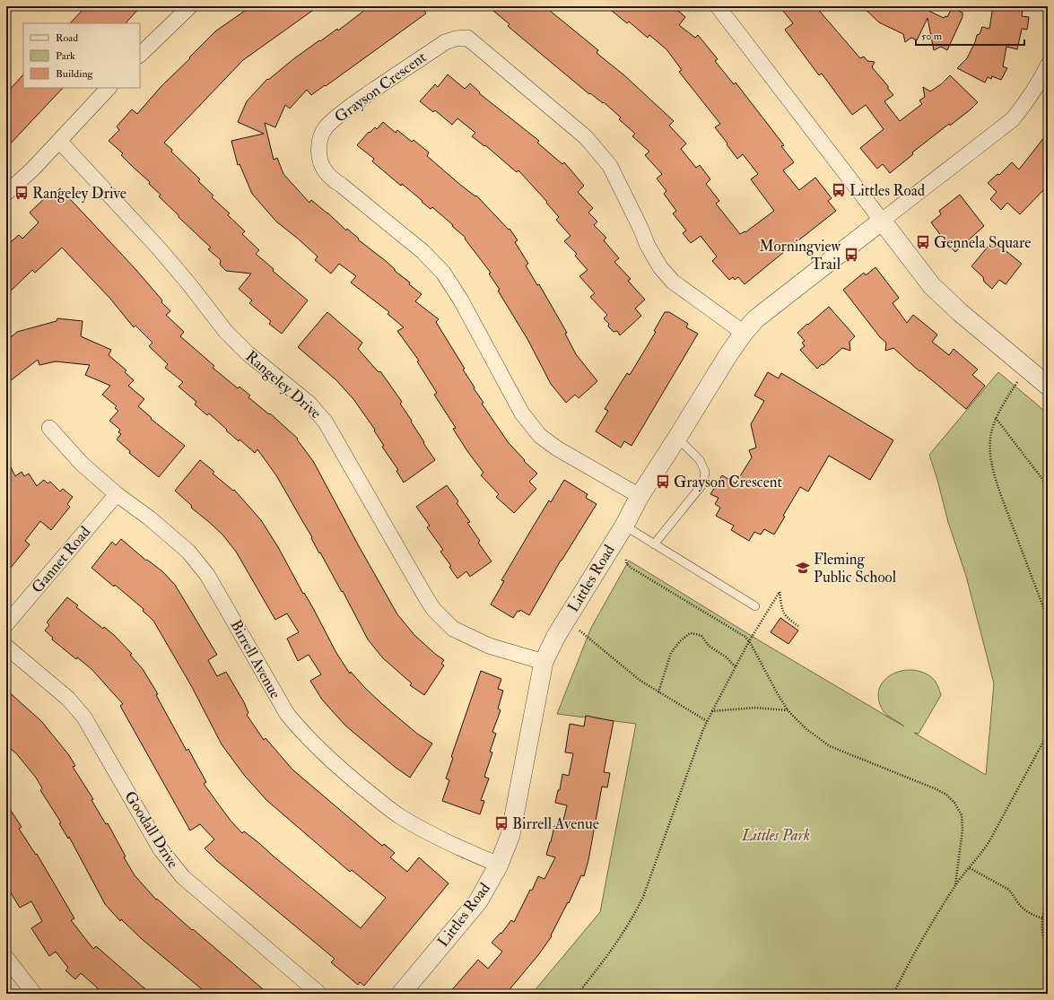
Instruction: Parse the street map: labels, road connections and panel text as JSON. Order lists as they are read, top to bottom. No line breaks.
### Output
{"streets":{"street":["Grayson Crescent","Rangeley Drive","Gannet Road","Littles Road","Birrell Avenue","Goodall Drive"]},"crossings":[["Grayson Crescent","Littles Road"],["Rangeley Drive","Littles Road"],["Gannet Road","Birrell Avenue"],["Littles Road","Birrell Avenue"]],"parks":["Littles Park"],"places":{"bus stop":["Littles Road","Rangeley Drive","Gennela Square","Morningview Trail","Grayson Crescent","Birrell Avenue"],"school or university":["Fleming Public School"]},"legend":["Road","Park","Building"],"scale_bar":"50 m"}
